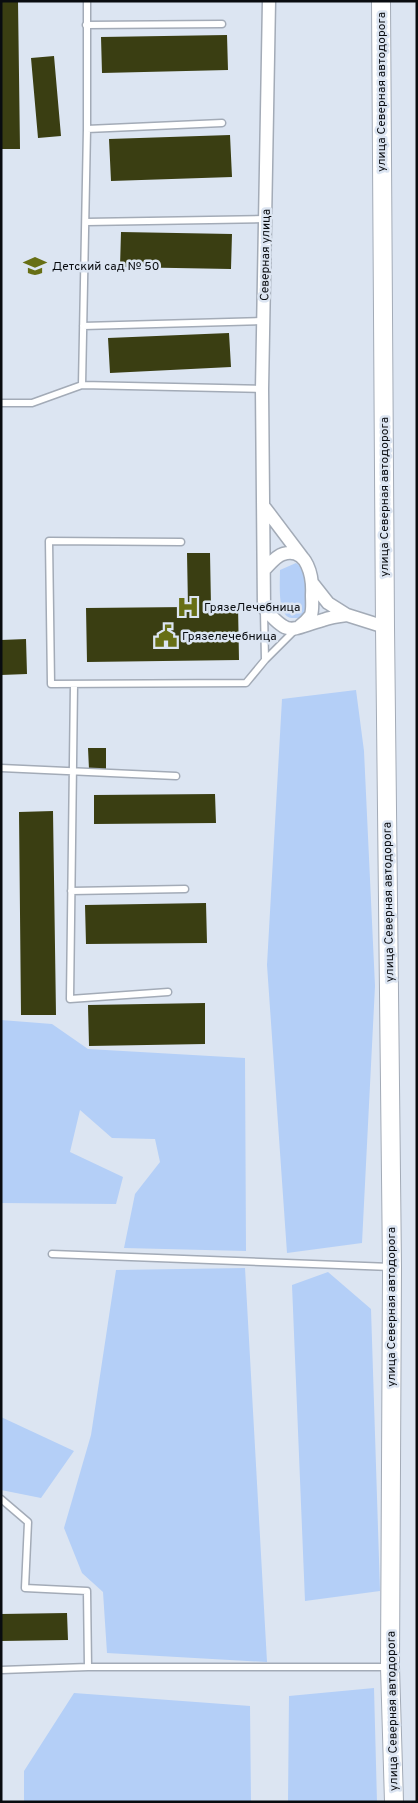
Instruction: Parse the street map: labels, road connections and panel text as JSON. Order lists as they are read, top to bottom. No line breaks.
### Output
{"streets":{"main road":["улица Северная автодорога"],"street":["Северная улица"]},"places":{"school or university":["Детский сад № 50"],"hospital":["ГрязеЛечебница"],"public building":["Грязелечебница"]}}
